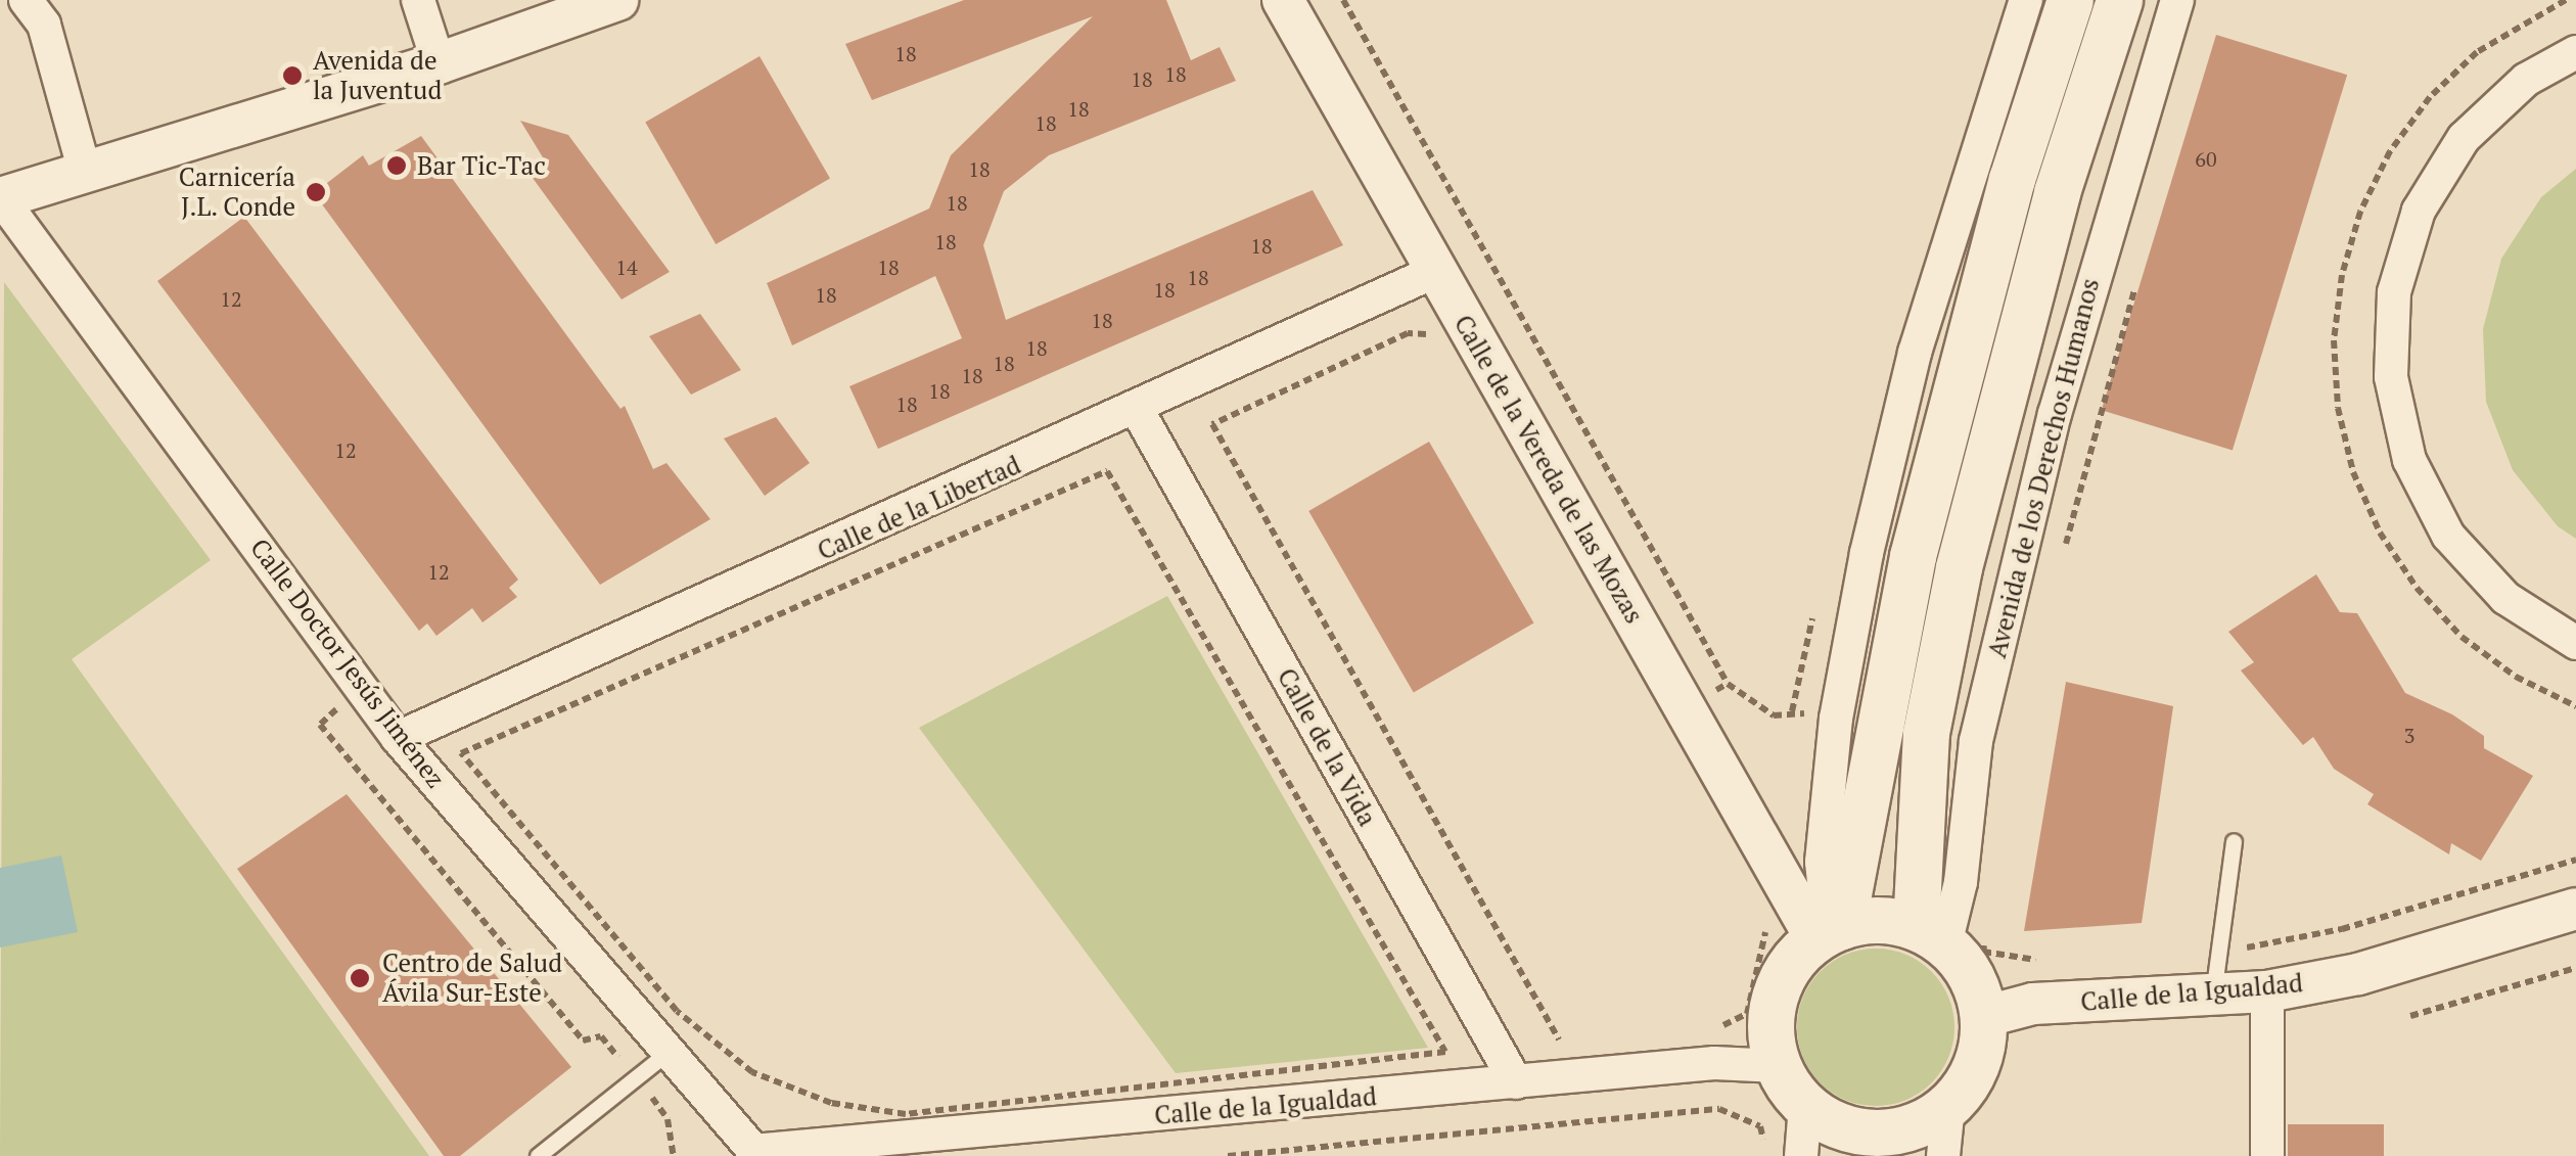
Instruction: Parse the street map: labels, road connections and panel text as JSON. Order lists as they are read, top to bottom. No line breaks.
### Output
{"streets":{"street":["Avenida de los Derechos Humanos","Calle de la Vereda de las Mozas","Calle de la Libertad","Calle Doctor Jesús Jiménez","Calle de la Vida","Calle de la Igualdad"]},"crossings":[["Avenida de los Derechos Humanos","Calle de la Vereda de las Mozas"],["Avenida de los Derechos Humanos","Calle de la Igualdad"],["Calle de la Vereda de las Mozas","Calle de la Libertad"],["Calle de la Vereda de las Mozas","Calle de la Igualdad"],["Calle de la Libertad","Calle Doctor Jesús Jiménez"],["Calle de la Libertad","Calle de la Vida"],["Calle Doctor Jesús Jiménez","Calle de la Igualdad"],["Calle de la Vida","Calle de la Igualdad"]],"places":["Avenida de la Juventud","Bar Tic-Tac","Carnicería J.L. Conde","Centro de Salud Ávila Sur-Este"],"house_numbers":["18","18","18","18","18","60","18","18","18","18","14","18","18","18","18","12","18","18","18","18","18","18","12","12","3"]}
